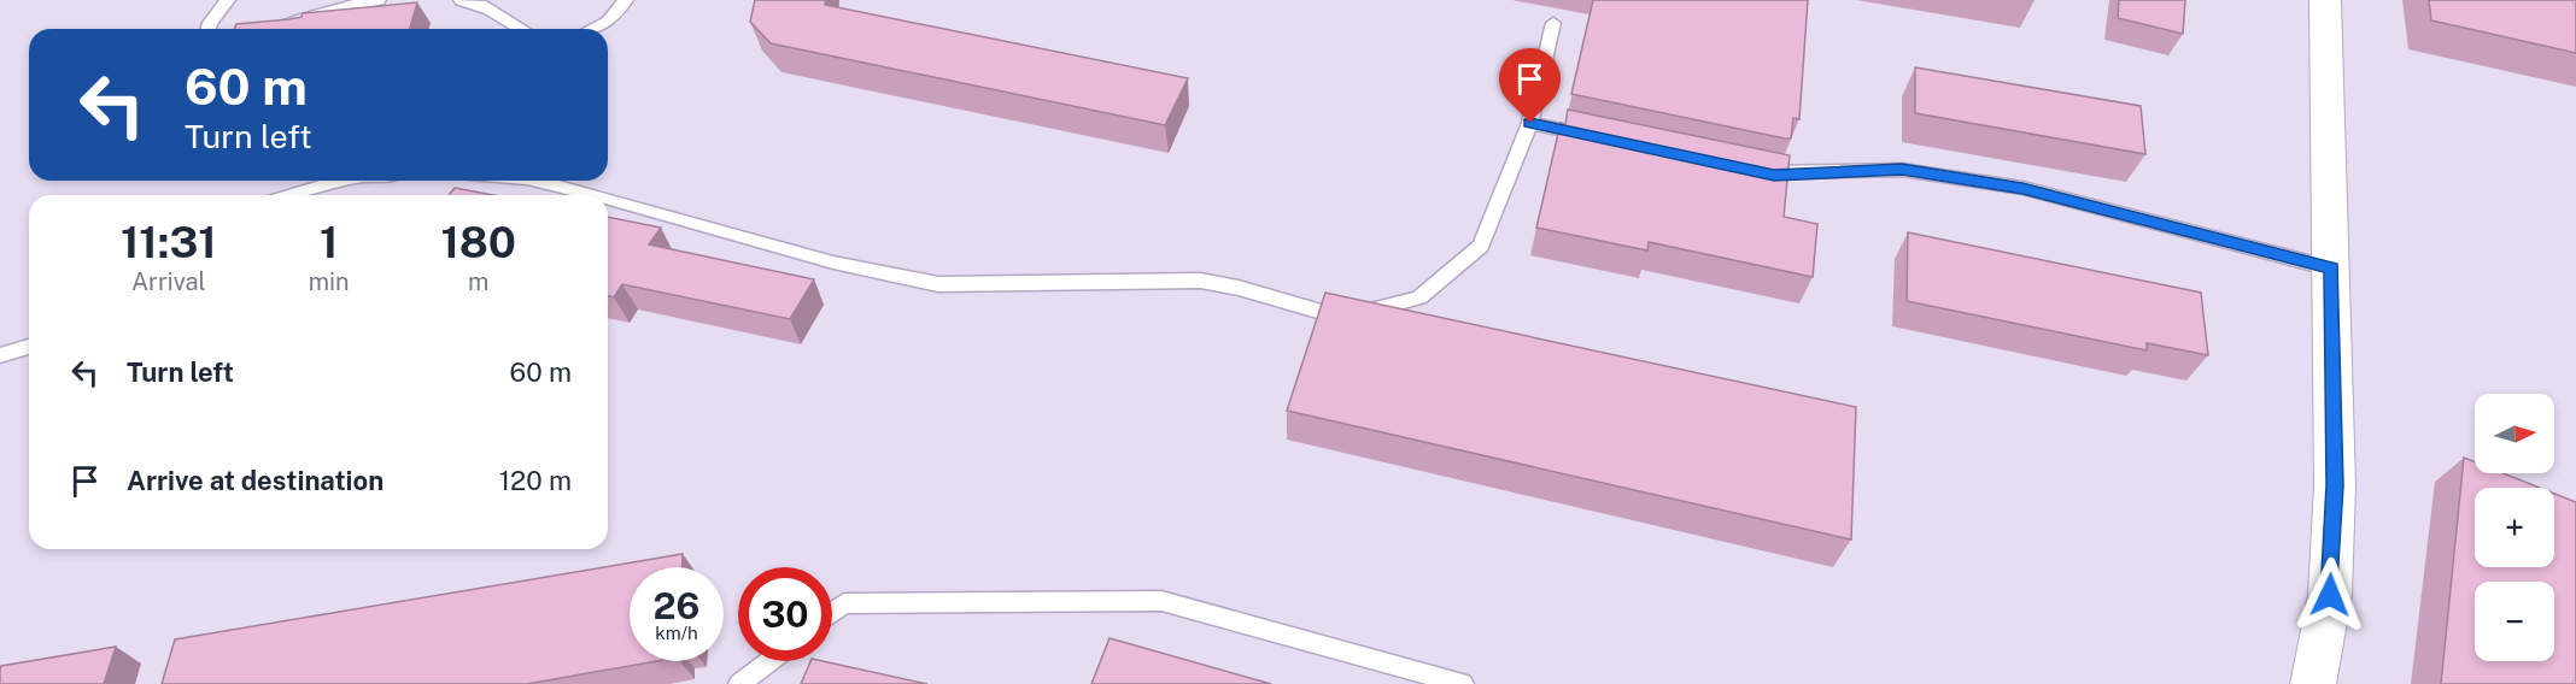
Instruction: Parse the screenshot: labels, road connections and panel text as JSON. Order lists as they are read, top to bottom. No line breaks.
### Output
{"north":"right","page":{"turn":["60 m","Turn left"],"eta":["11:31","Arrival","1","min","180","m"],"list":[{"name":"Turn left","value":"60 m"},{"name":"Arrive at destination","value":"120 m"}],"map_buttons":["+","−"],"speed":"26 km/h","limit":"30"}}
